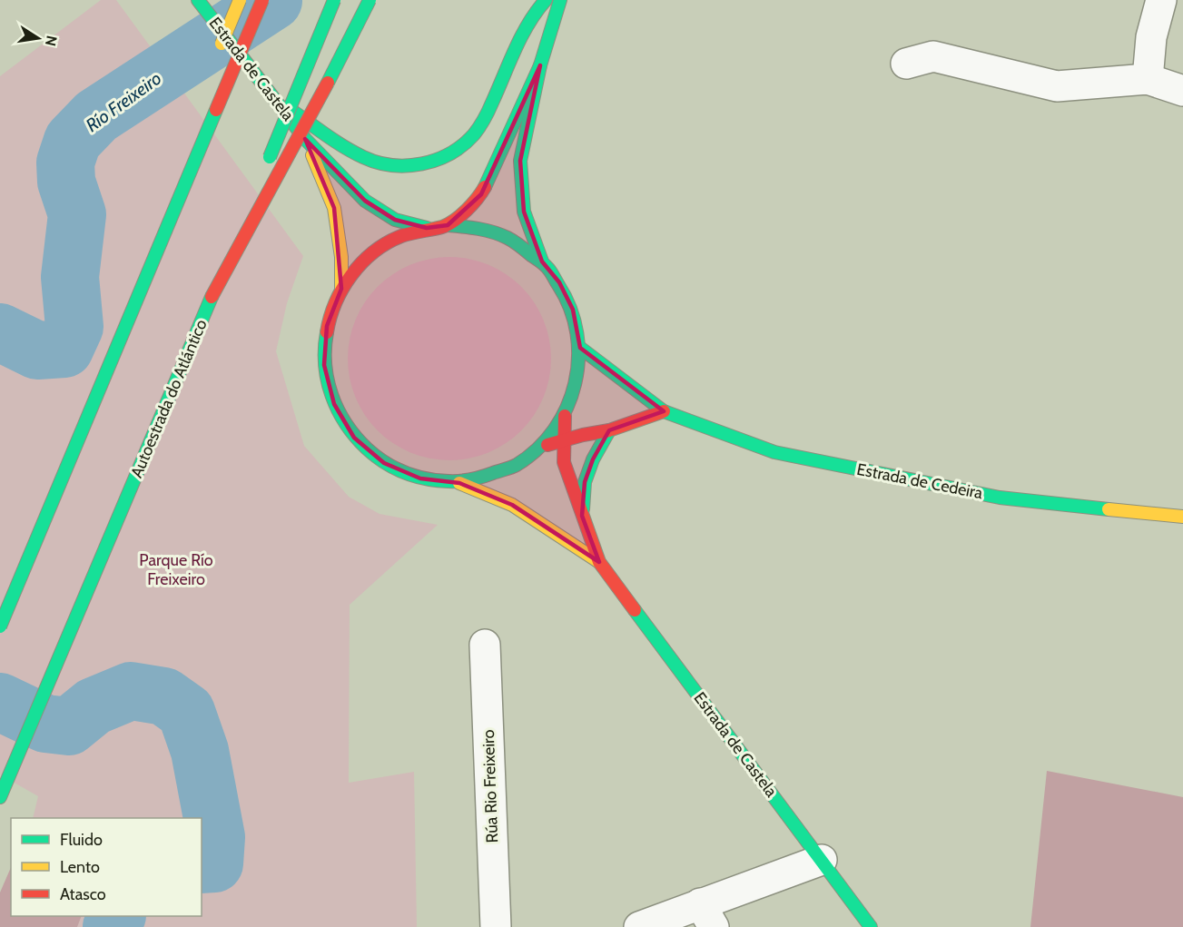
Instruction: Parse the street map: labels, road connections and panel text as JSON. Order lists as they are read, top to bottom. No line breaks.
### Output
{"streets":{"main road":["Estrada de Castela","Autoestrada do Atlántico","Estrada de Cedeira"],"street":["Rúa Rio Freixeiro"]},"water":["Río Freixeiro"],"parks":["Parque Río Freixeiro"],"legend":["Fluido","Lento","Atasco"],"north":"right"}
